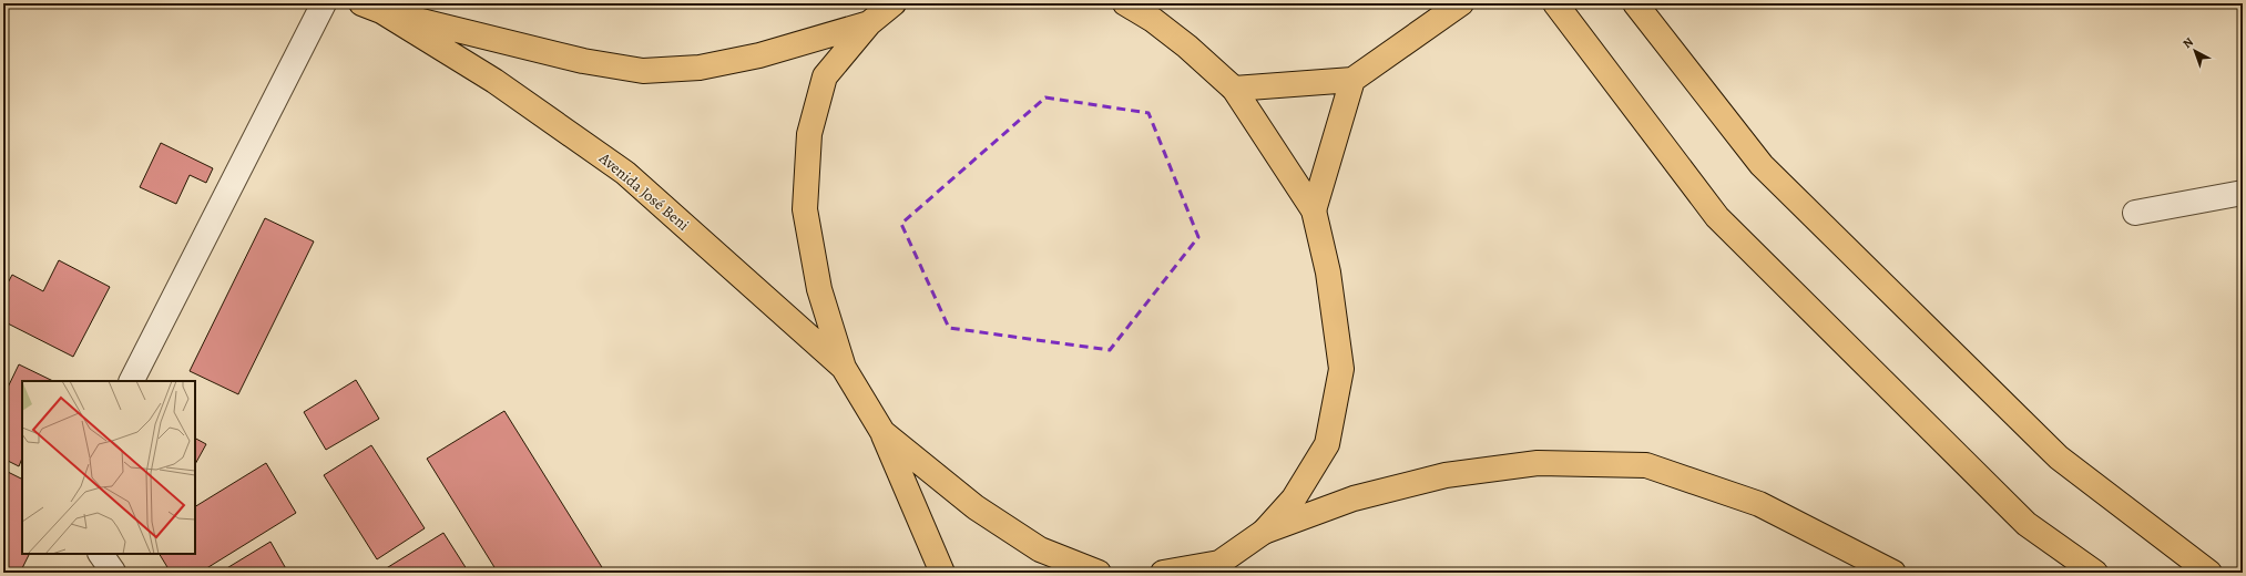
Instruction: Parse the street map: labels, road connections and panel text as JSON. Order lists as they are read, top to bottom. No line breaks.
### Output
{"streets":{"main road":["Avenida José Beni"]},"north":"top left"}
